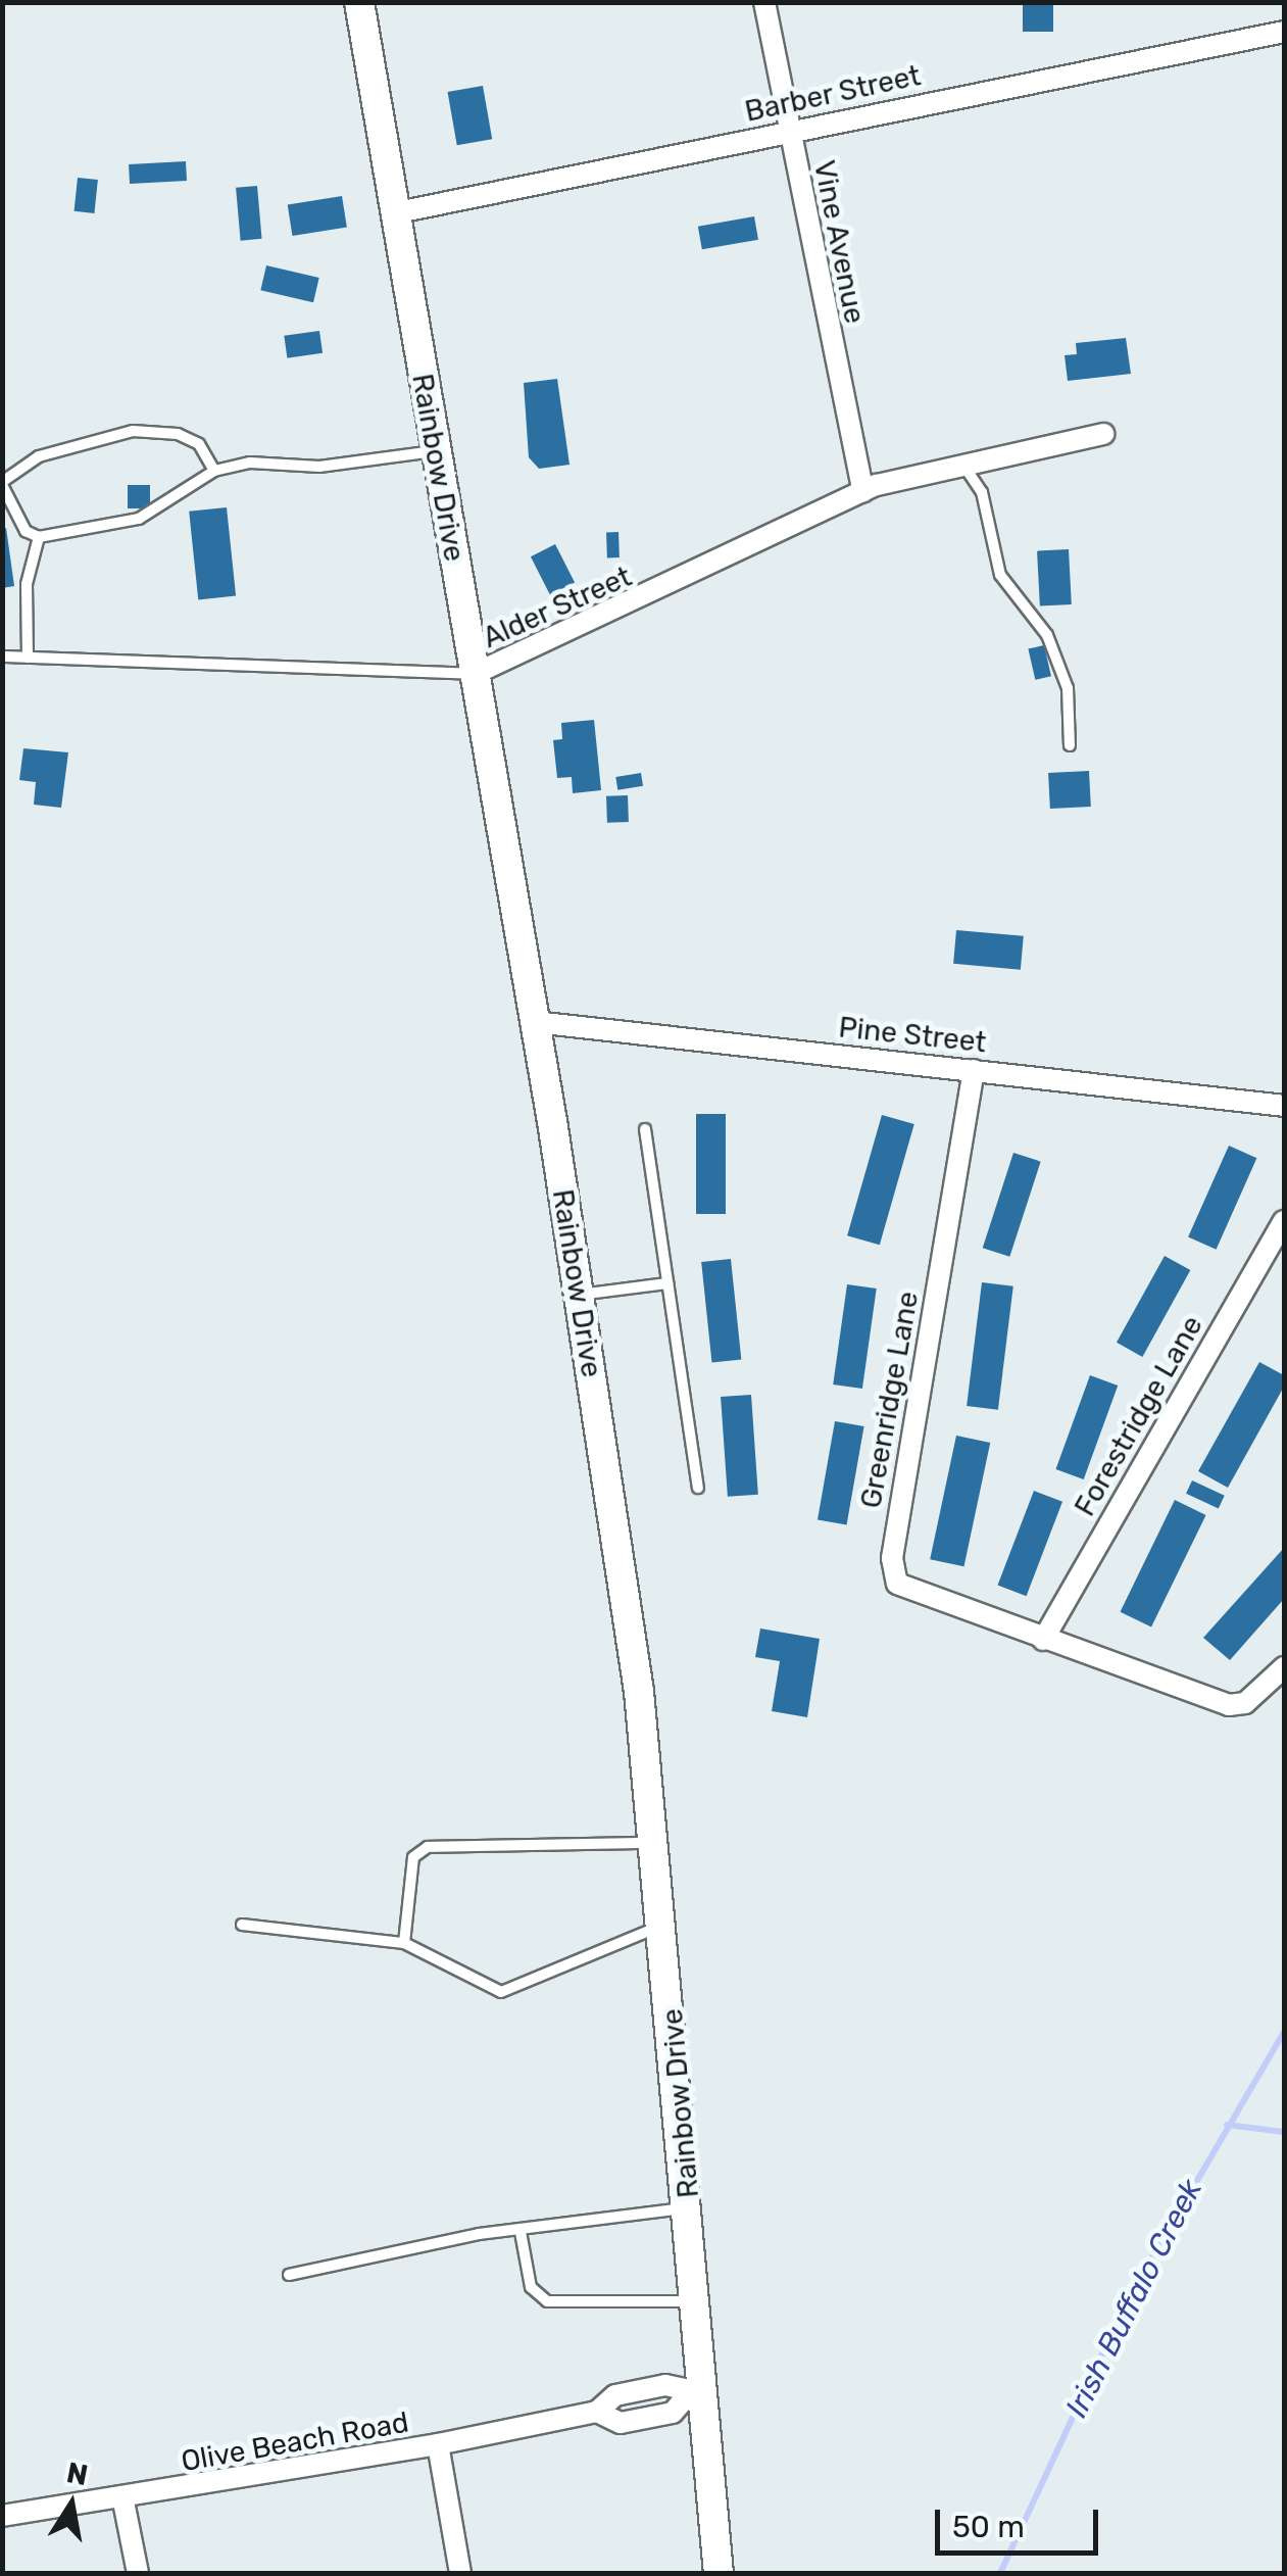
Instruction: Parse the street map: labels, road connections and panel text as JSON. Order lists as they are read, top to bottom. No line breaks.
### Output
{"streets":{"street":["Barber Street","Vine Avenue","Rainbow Drive","Alder Street","Pine Street","Greenridge Lane","Forestridge Lane","Olive Beach Road"]},"crossings":[["Barber Street","Vine Avenue"],["Barber Street","Rainbow Drive"],["Vine Avenue","Alder Street"],["Rainbow Drive","Alder Street"],["Rainbow Drive","Pine Street"],["Rainbow Drive","Olive Beach Road"],["Pine Street","Greenridge Lane"],["Greenridge Lane","Forestridge Lane"]],"water":["Irish Buffalo Creek"],"scale_bar":"50 m","north":"top"}
